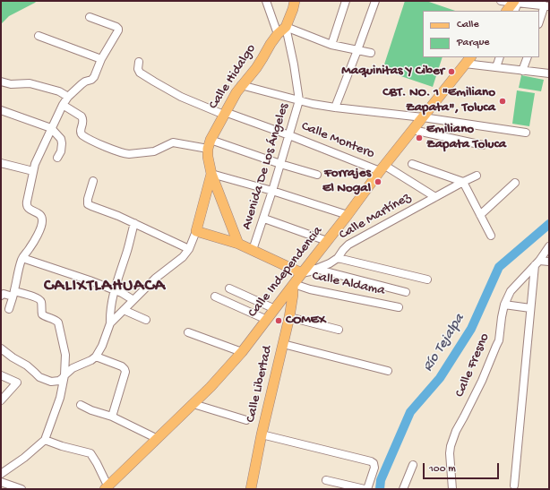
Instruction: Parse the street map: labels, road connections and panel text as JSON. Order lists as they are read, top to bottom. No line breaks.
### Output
{"streets":{"main road":["Calle Hidalgo","Calle Independencia","Calle Libertad"],"street":["Calle Montero","Avenida De Los Ángeles","Calle Martínez","Calle Aldama","Calle Fresno"]},"crossings":[["Calle Hidalgo","Calle Montero"],["Calle Hidalgo","Avenida De Los Ángeles"],["Calle Montero","Avenida De Los Ángeles"],["Calle Montero","Calle Martínez"],["Calle Montero","Calle Independencia"],["Calle Martínez","Calle Independencia"],["Calle Independencia","Calle Aldama"],["Calle Independencia","Calle Libertad"],["Calle Aldama","Calle Libertad"]],"districts":["CALIXTLAHUACA"],"water":["Río Tejalpa"],"places":["Maquinitas Y Ciber","CBT. NO. 1 \"Emiliano Zapata\", Toluca","Emiliano Zapata Toluca","Forrajes El Nogal","COMEX"],"legend":["Calle","Parque"],"scale_bar":"100 m"}
